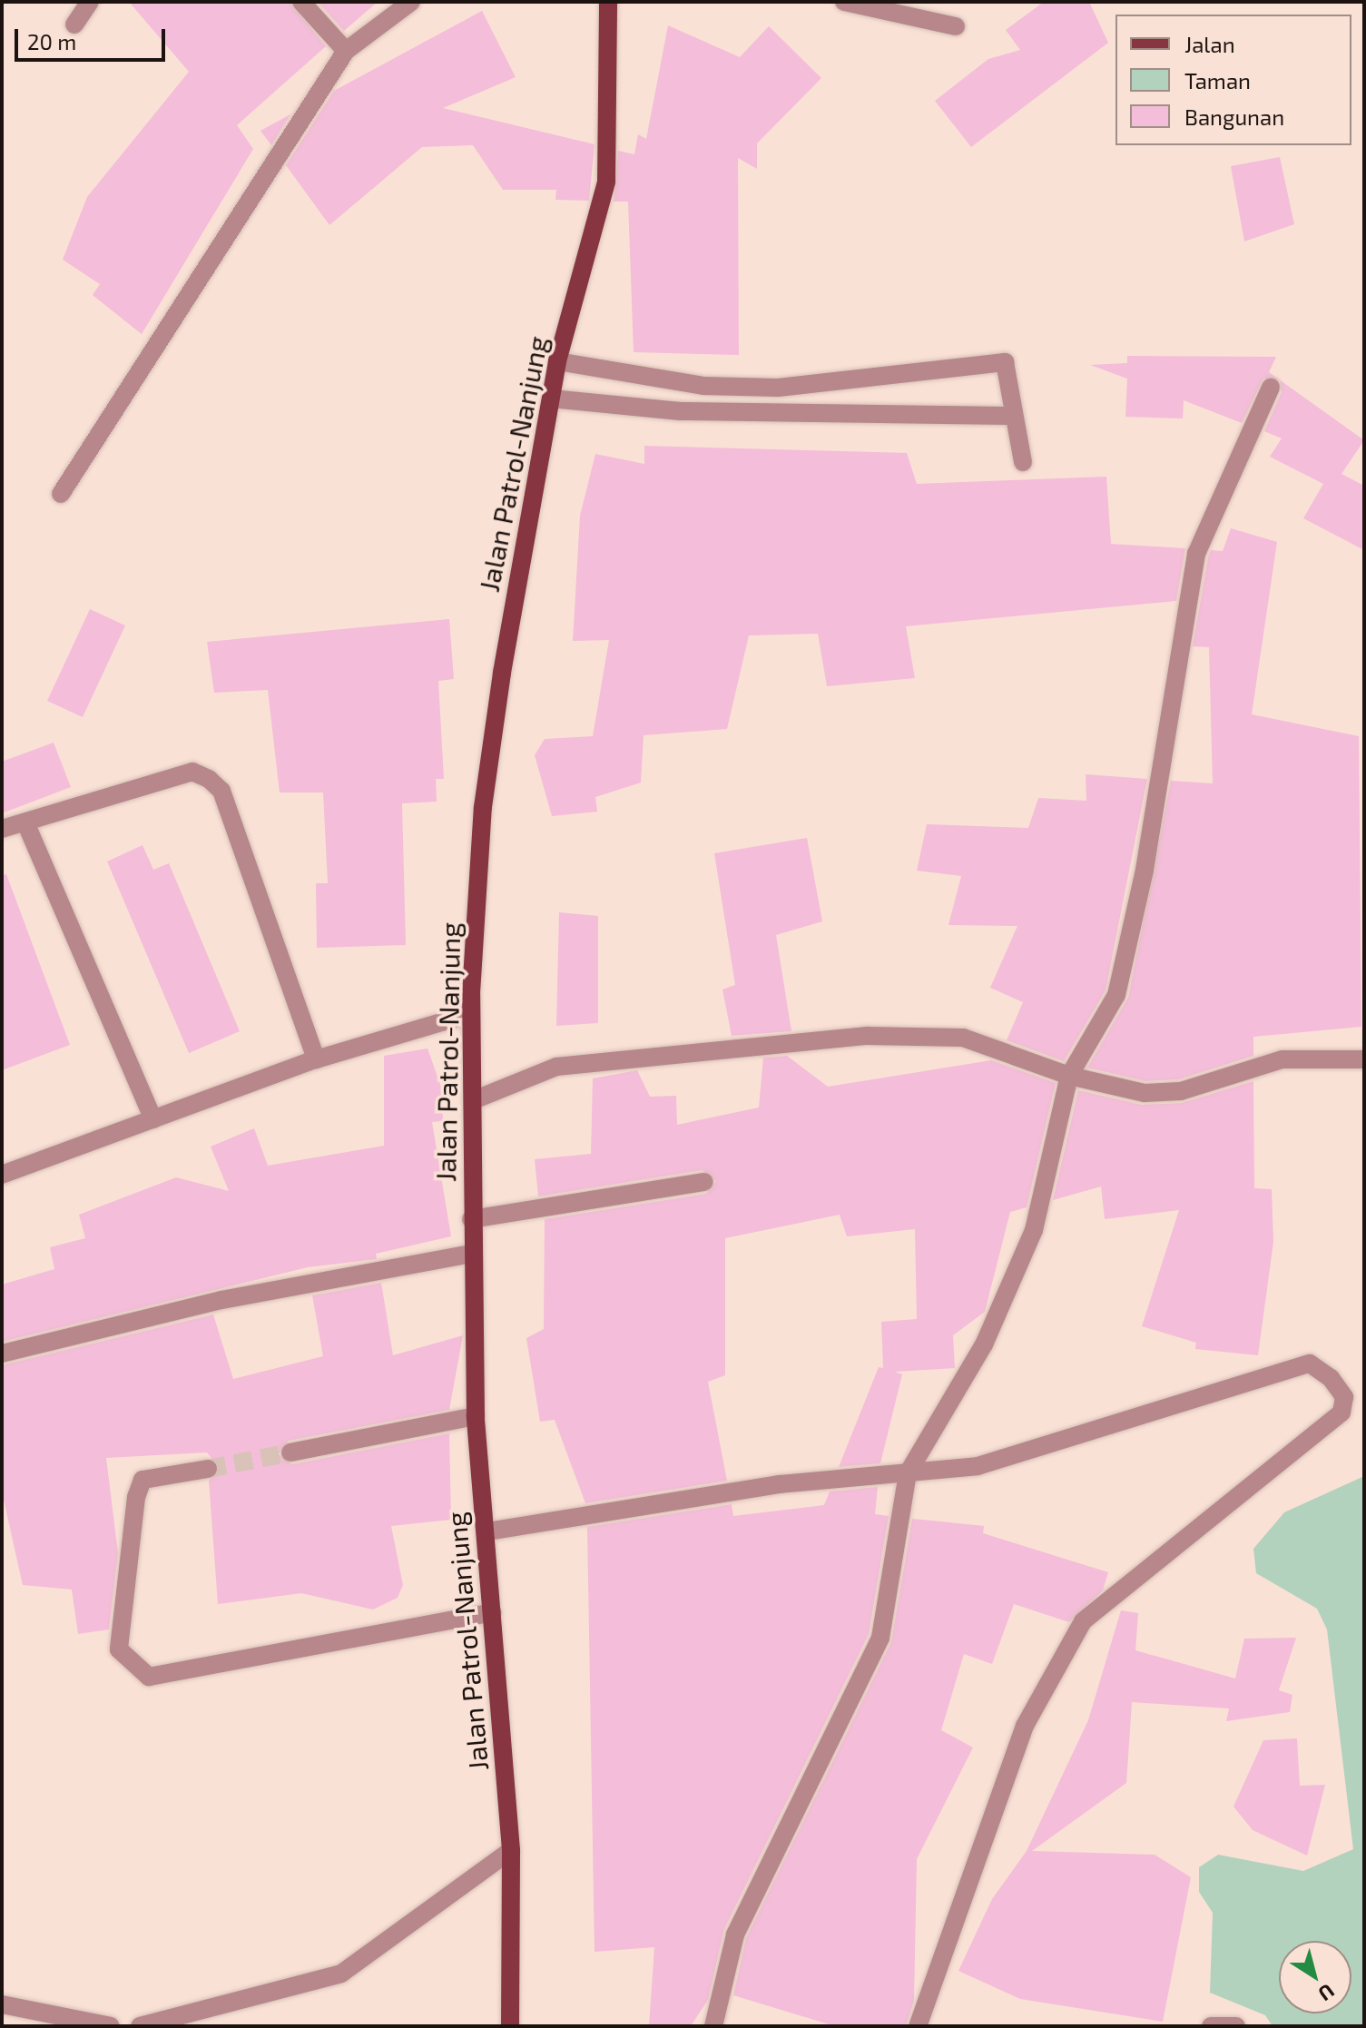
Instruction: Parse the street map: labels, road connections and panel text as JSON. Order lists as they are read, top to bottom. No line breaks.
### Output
{"streets":{"main road":["Jalan Patrol-Nanjung"]},"legend":["Jalan","Taman","Bangunan"],"scale_bar":"20 m","north":"bottom right"}
